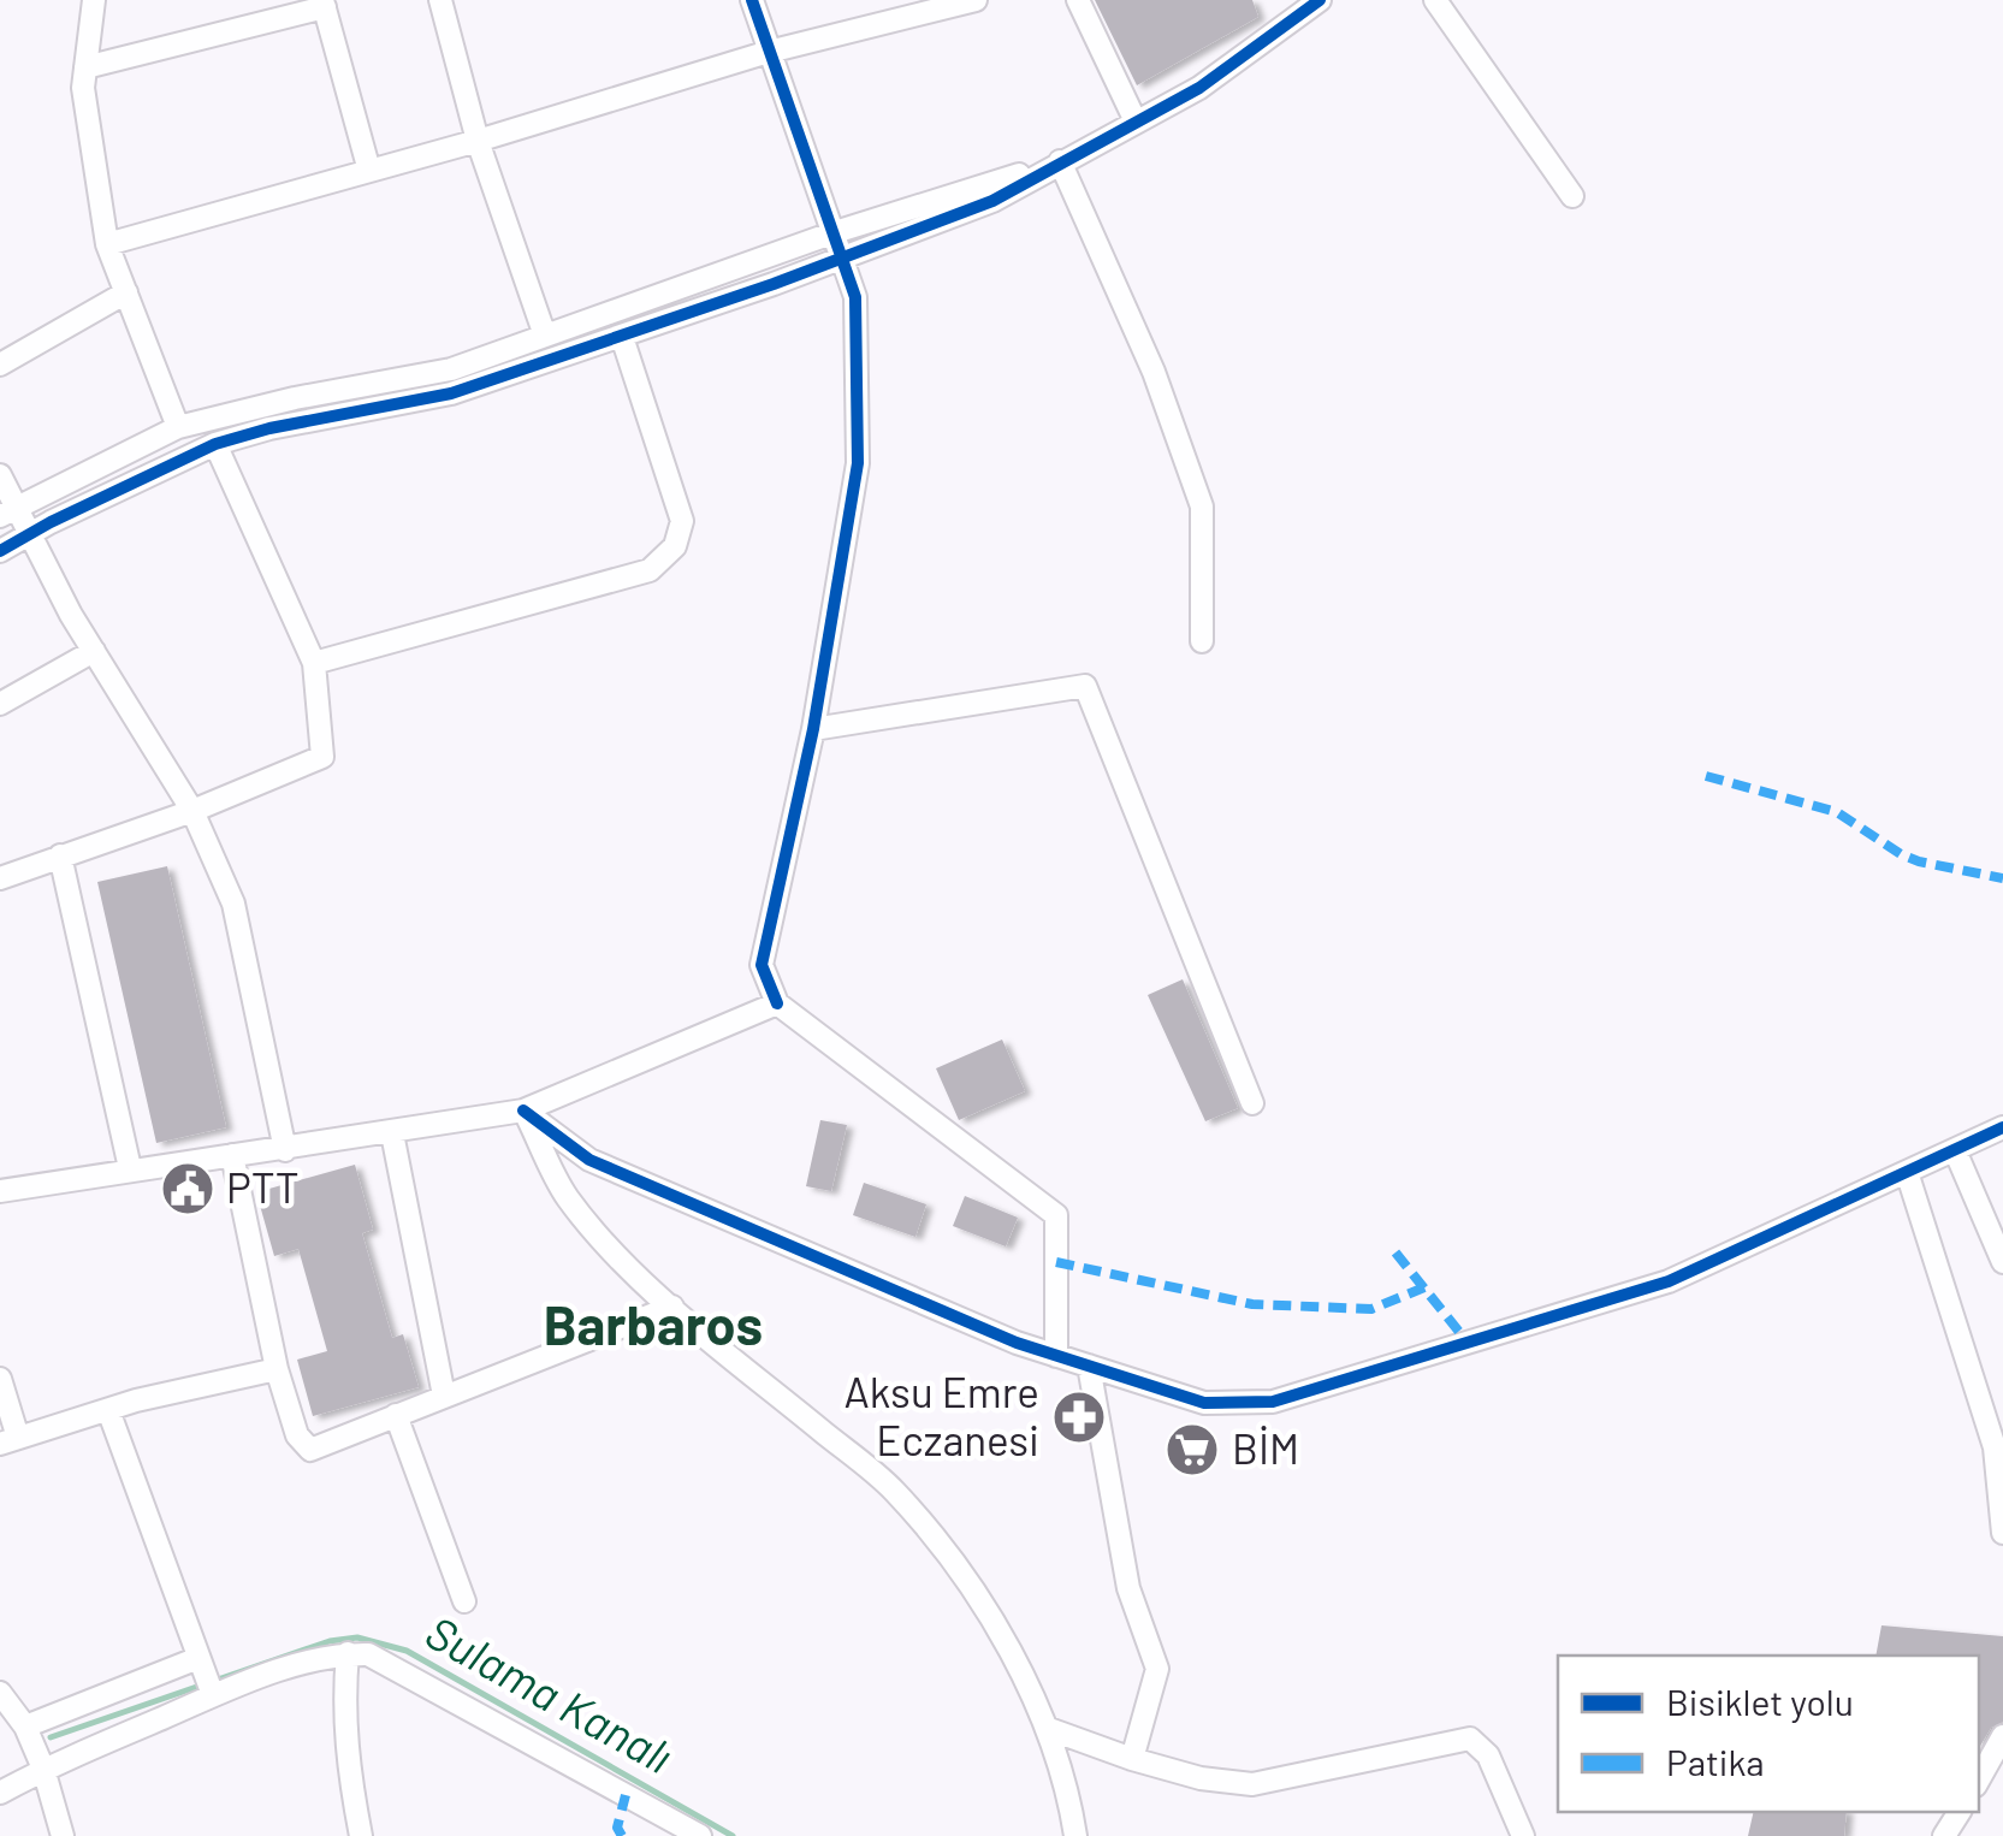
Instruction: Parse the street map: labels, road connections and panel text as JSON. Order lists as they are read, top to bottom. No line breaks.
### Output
{"districts":["Barbaros"],"water":["Sulama Kanalı"],"places":{"public building":["PTT"],"pharmacy":["Aksu Emre Eczanesi"],"supermarket":["BİM"]},"legend":["Bisiklet yolu","Patika"]}
